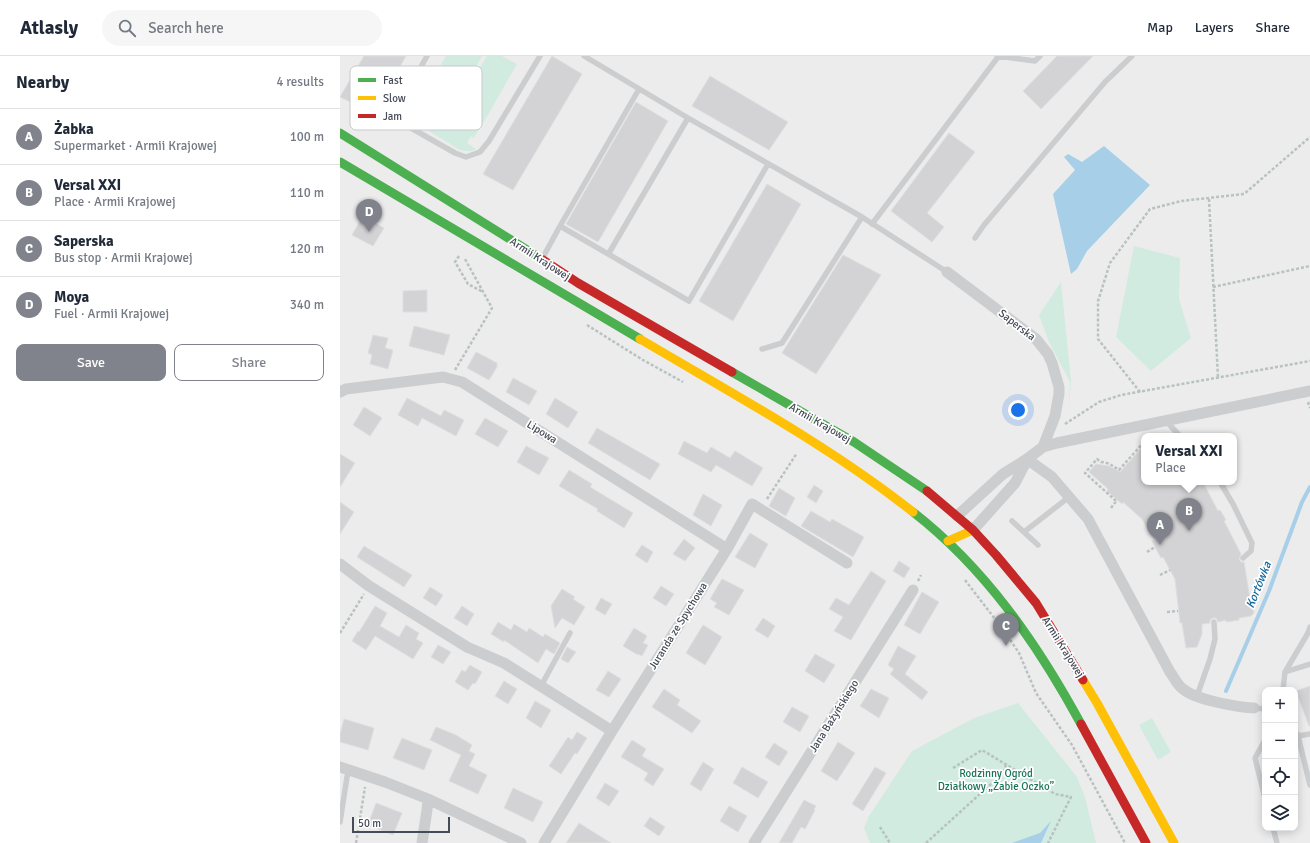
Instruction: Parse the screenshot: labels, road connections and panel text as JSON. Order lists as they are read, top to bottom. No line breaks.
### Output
{"streets":{"main road":["Armii Krajowej"],"street":["Saperska","Lipowa","Juranda ze Spychowa","Jana Bażyńskiego"]},"crossings":[["Lipowa","Juranda ze Spychowa"]],"water":["Kortówka"],"parks":["Rodzinny Ogród Działkowy „Żabie Oczko”"],"legend":["Fast","Slow","Jam"],"scale_bar":"50 m","page":{"header":"Atlasly","search":"Search here","nav":["Map","Layers","Share"],"heading":["Nearby","4 results"],"list":[{"mark":"A","name":"Żabka","note":"Supermarket · Armii Krajowej","value":"100 m"},{"mark":"B","name":"Versal XXI","note":"Place · Armii Krajowej","value":"110 m"},{"mark":"C","name":"Saperska","note":"Bus stop · Armii Krajowej","value":"120 m"},{"mark":"D","name":"Moya","note":"Fuel · Armii Krajowej","value":"340 m"}],"pins":["D","B","A","C"],"buttons":["Save","Share"],"popup":["Versal XXI","Place"],"map_buttons":["+","−"],"scale":"50 m"}}
